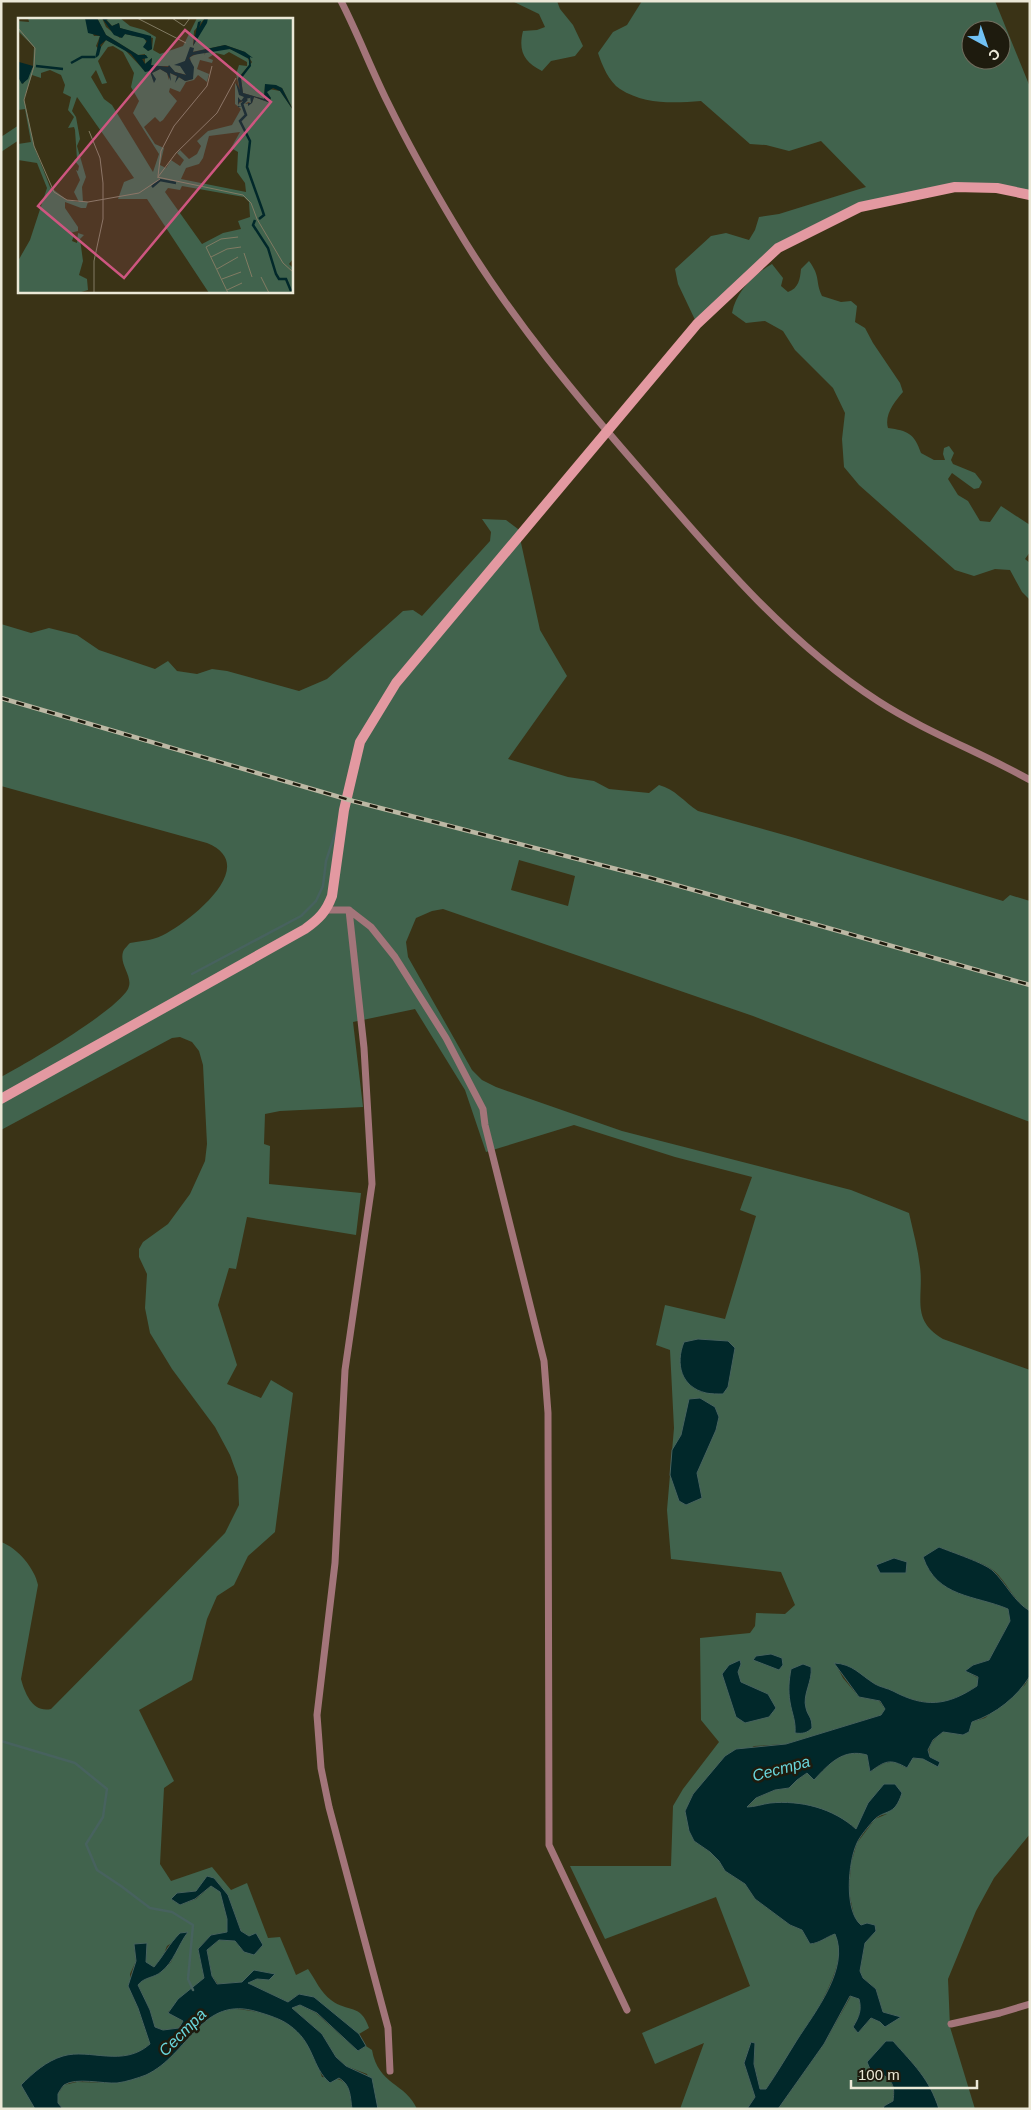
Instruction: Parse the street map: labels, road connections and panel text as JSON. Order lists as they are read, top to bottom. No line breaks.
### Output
{"water":["Сестра"],"scale_bar":"100 m","north":"bottom right"}
